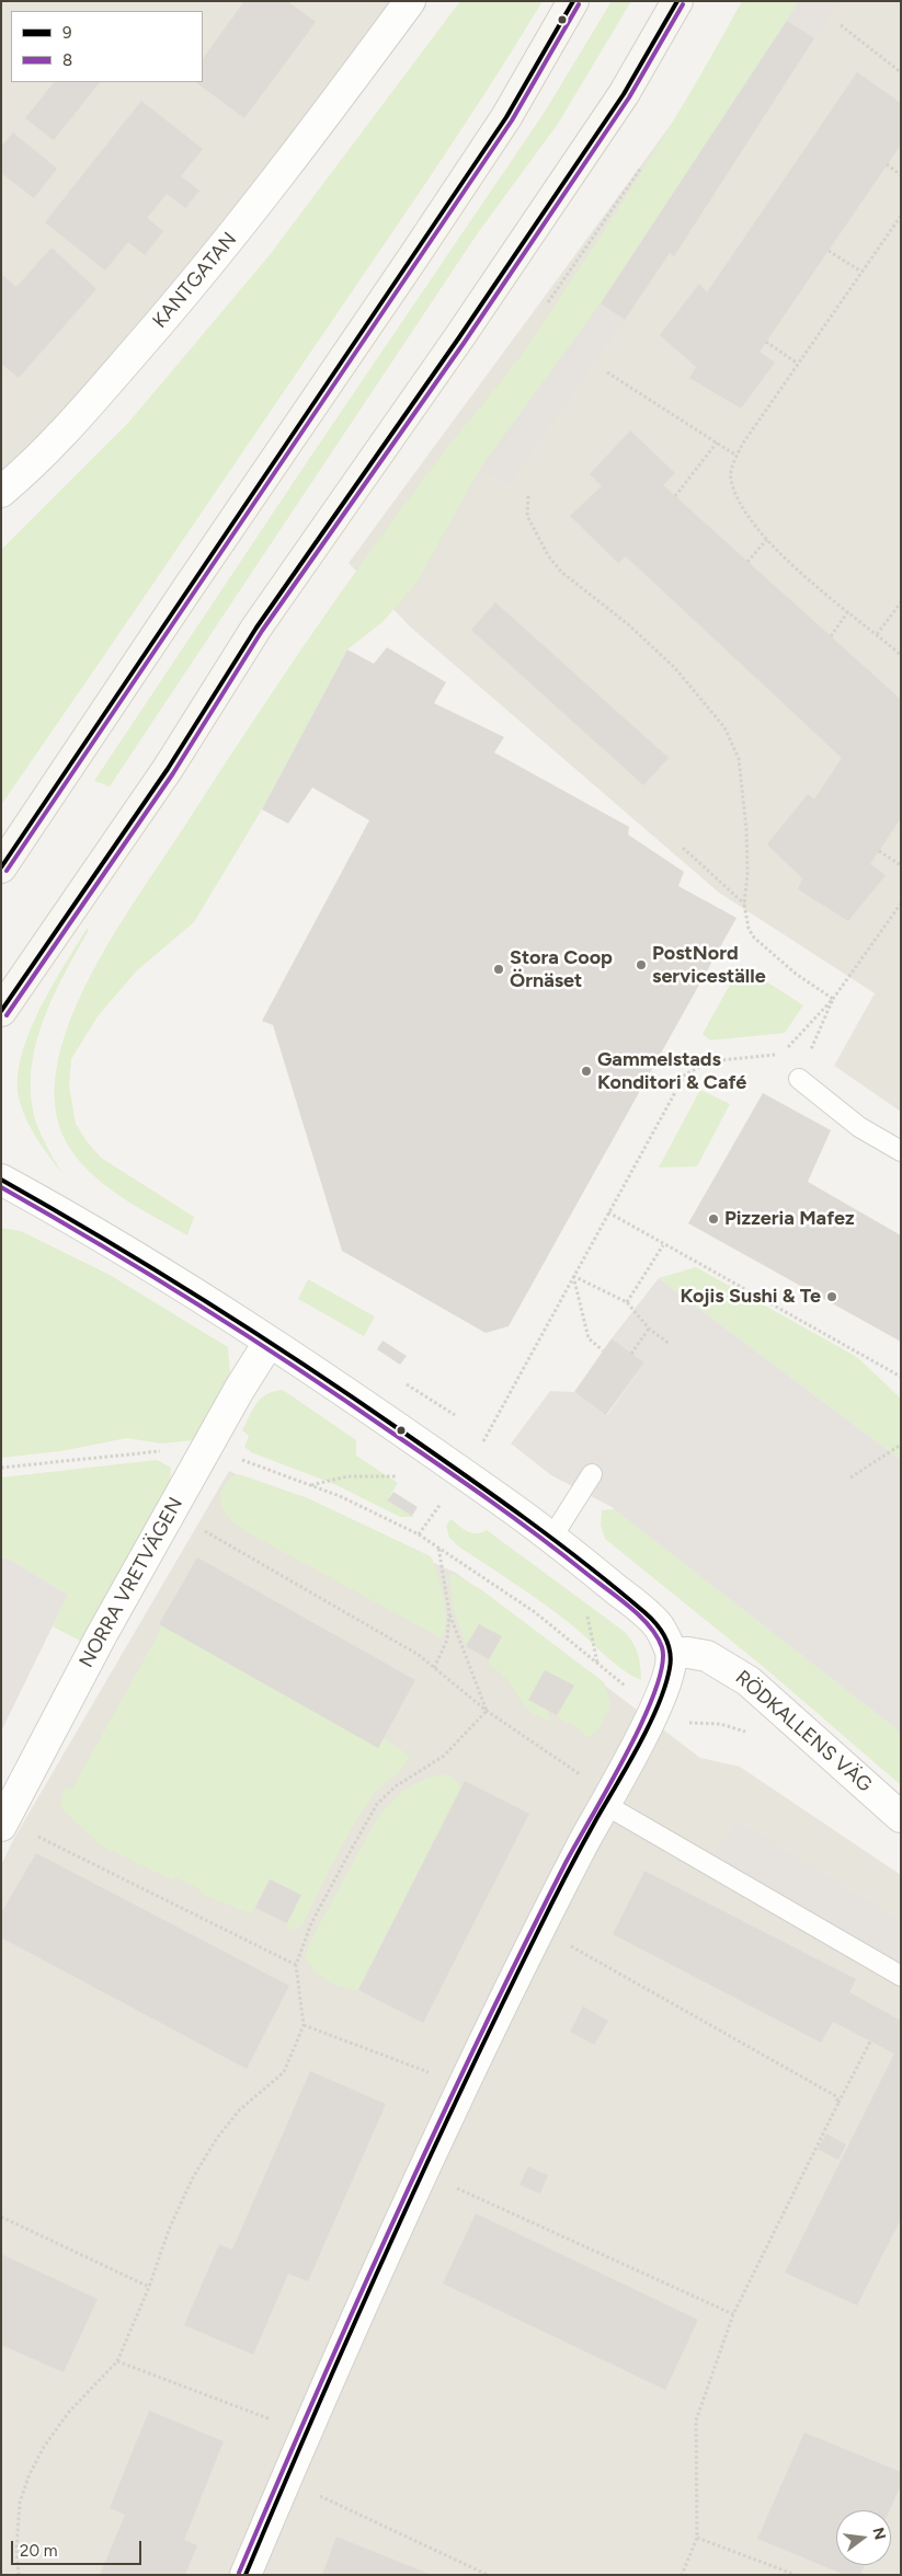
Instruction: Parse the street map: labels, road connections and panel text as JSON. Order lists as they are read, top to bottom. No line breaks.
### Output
{"streets":{"street":["KANTGATAN","NORRA VRETVÄGEN","RÖDKALLENS VÄG"]},"places":["PostNord serviceställe","Stora Coop Örnäset","Gammelstads Konditori & Café","Pizzeria Mafez","Kojis Sushi & Te"],"lines":["transit line 9","transit line 8"],"legend":["9","8"],"scale_bar":"20 m","north":"right"}
